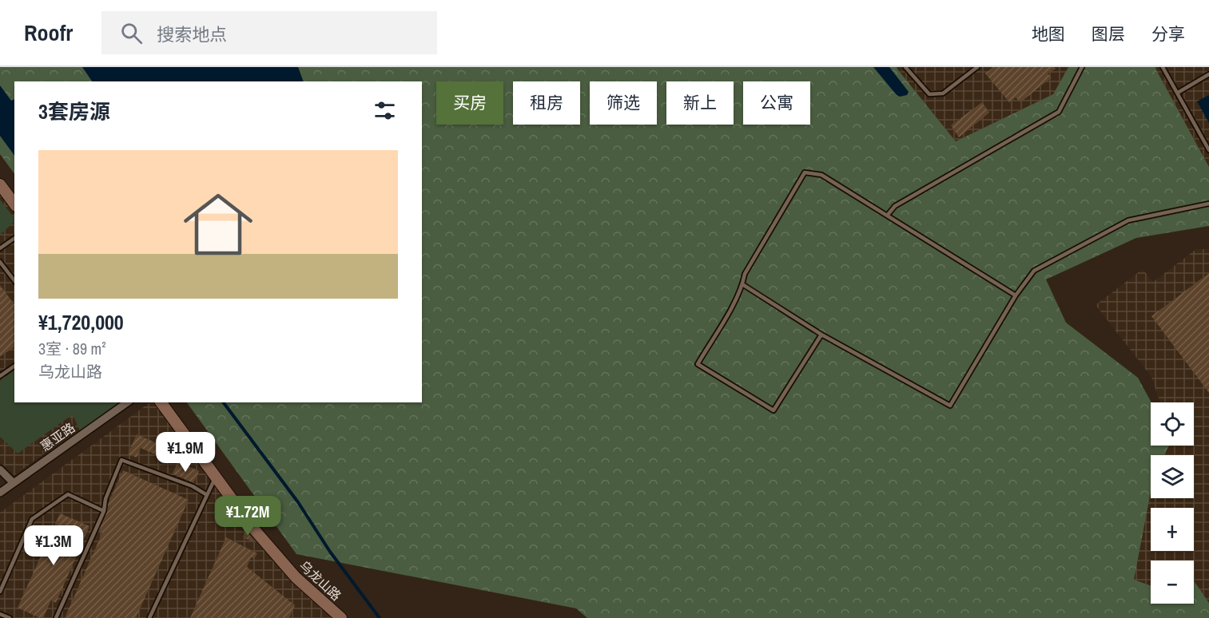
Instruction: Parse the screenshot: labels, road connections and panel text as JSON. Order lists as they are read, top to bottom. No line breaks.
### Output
{"streets":{"street":["惠亚路","乌龙山路"]},"page":{"header":"Roofr","search":"搜索地点","nav":["地图","图层","分享"],"chip":["买房","租房","筛选","新上","公寓"],"heading":"3套房源","list":[{"name":"¥1,720,000","note":"3室 · 89 m² · 乌龙山路"}],"map_buttons":["+","−"],"price":["¥1.9M","¥1.72M","¥1.3M"]}}
